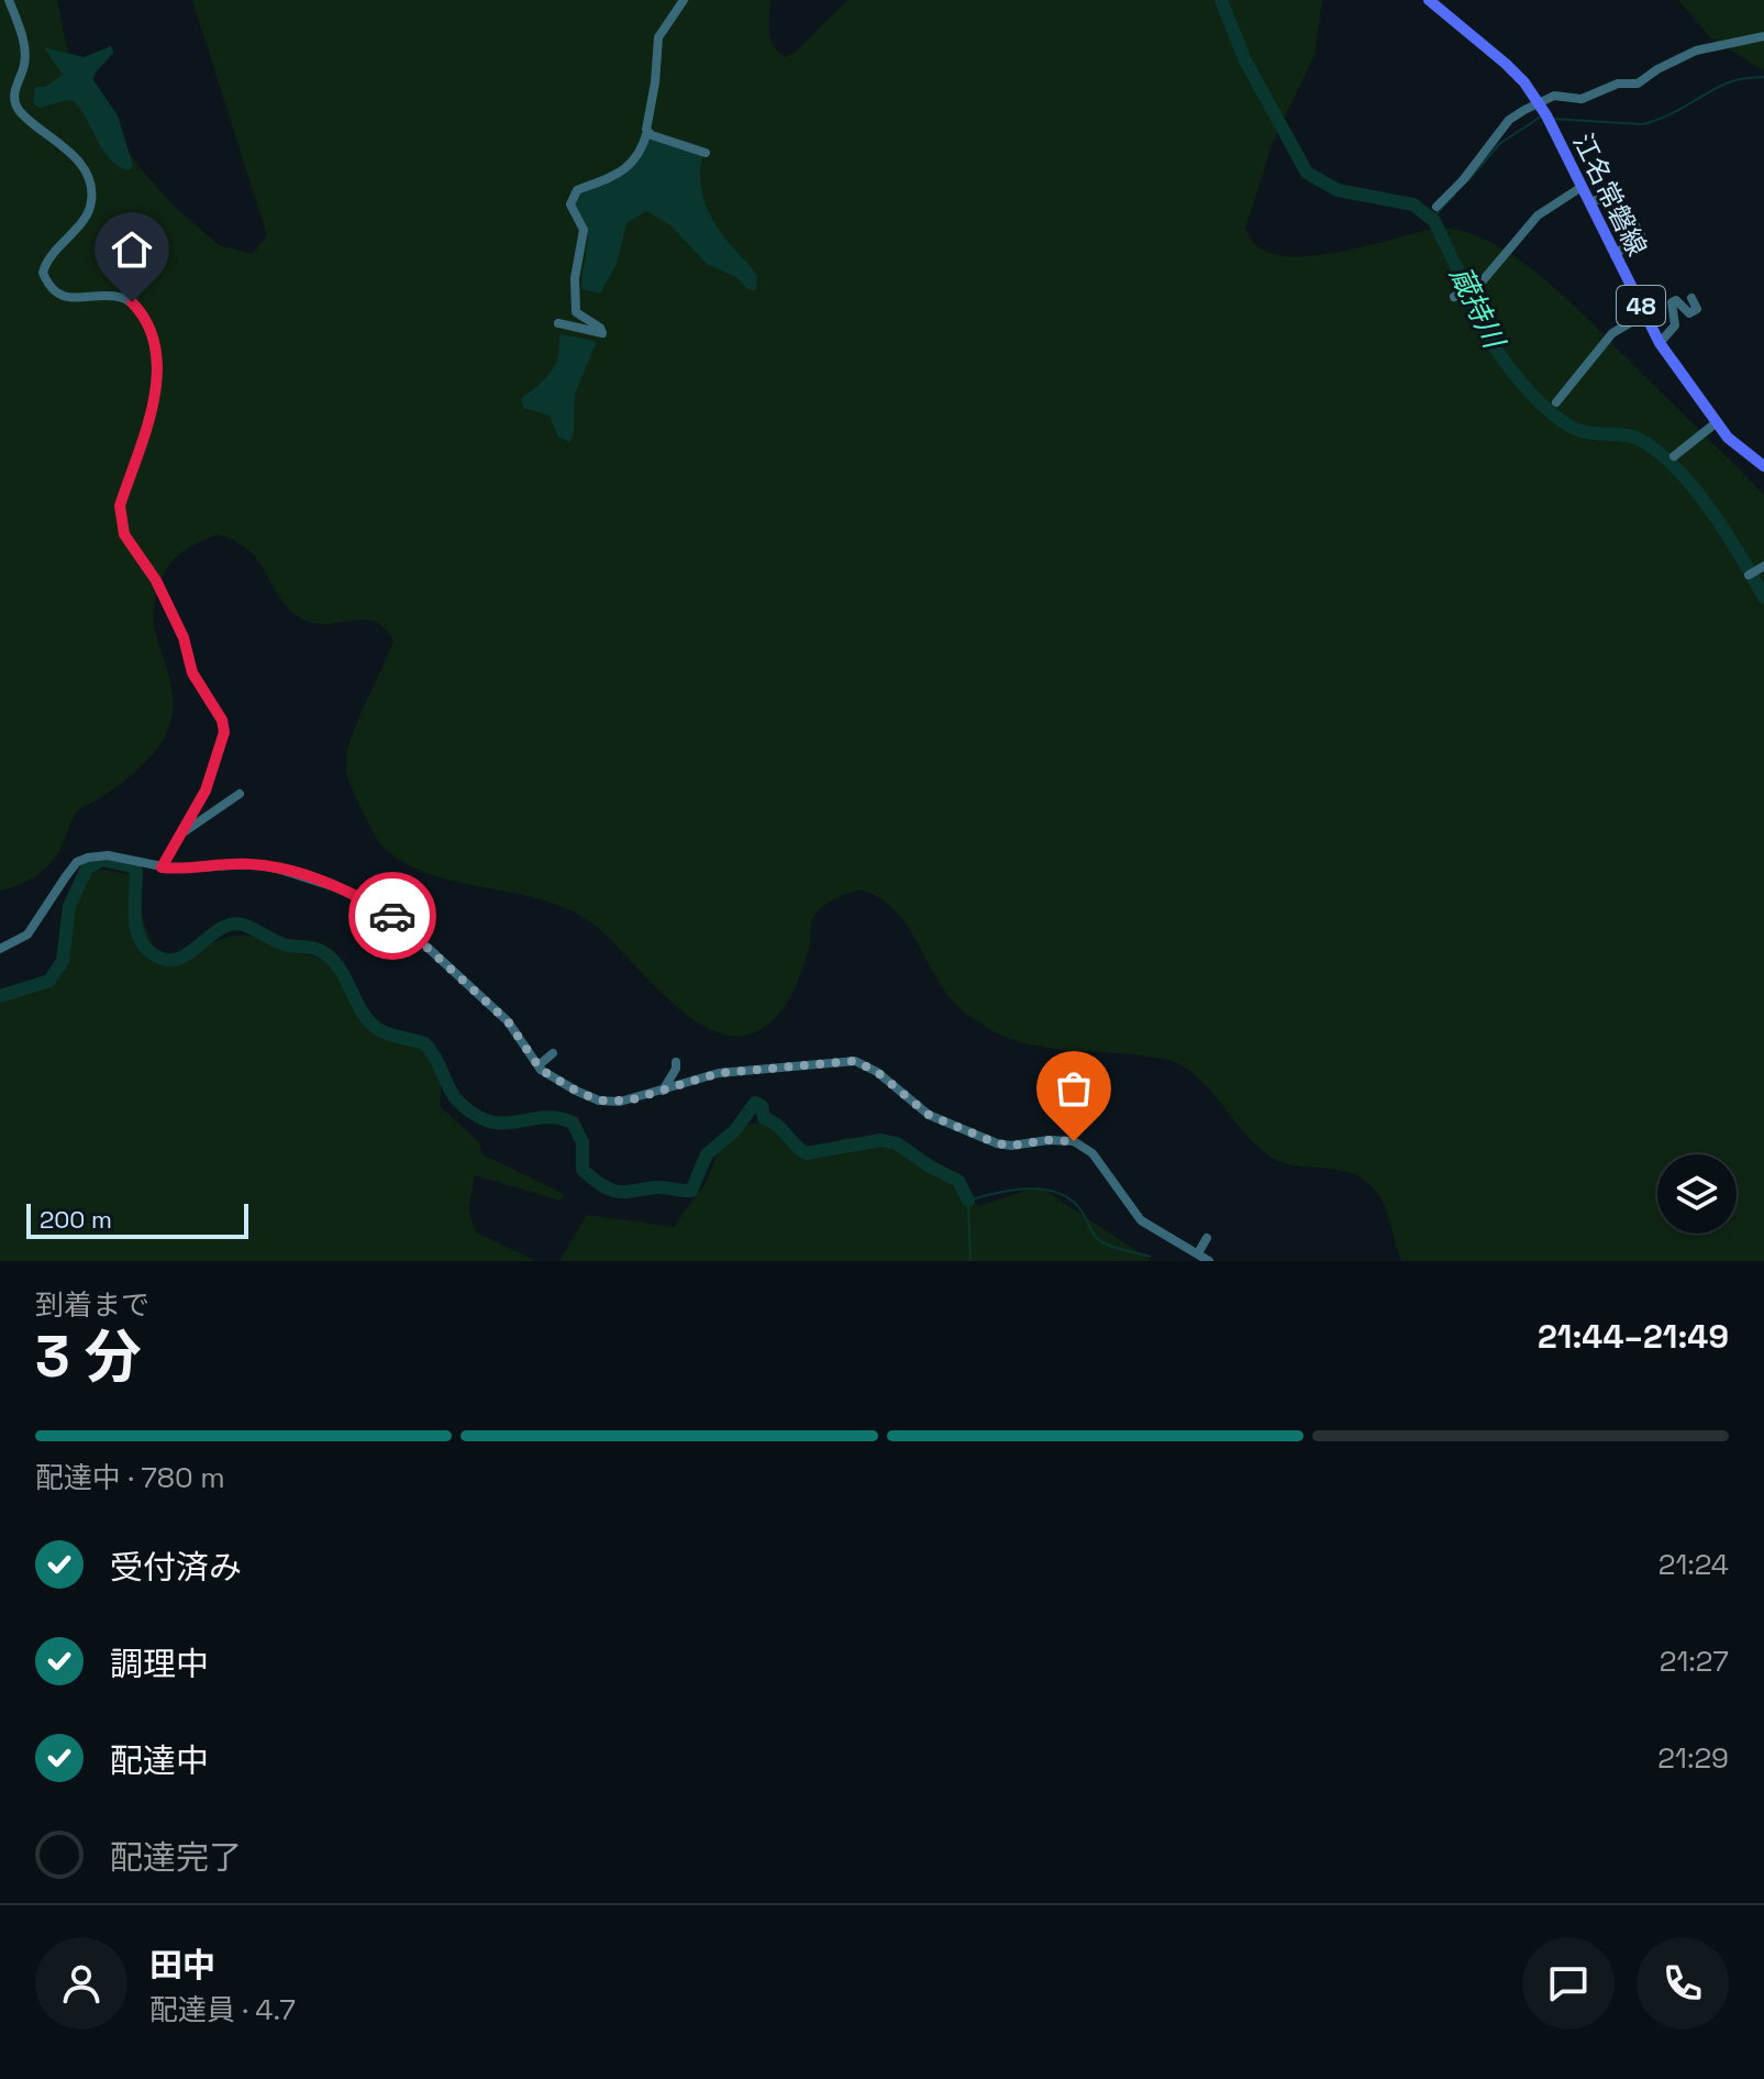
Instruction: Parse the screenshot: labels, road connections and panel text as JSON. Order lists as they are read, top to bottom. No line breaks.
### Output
{"streets":{"main road":["江名常磐線","48"]},"water":["蔵持川"],"scale_bar":"200 m","page":{"scale":"200 m","heading":["3 分","到着まで","21:44–21:49"],"panel":["田中","配達員 · 4.7"],"bar":"配達中 · 780 m","list":[["受付済み","21:24"],["調理中","21:27"],["配達中","21:29"],"配達完了"]}}
